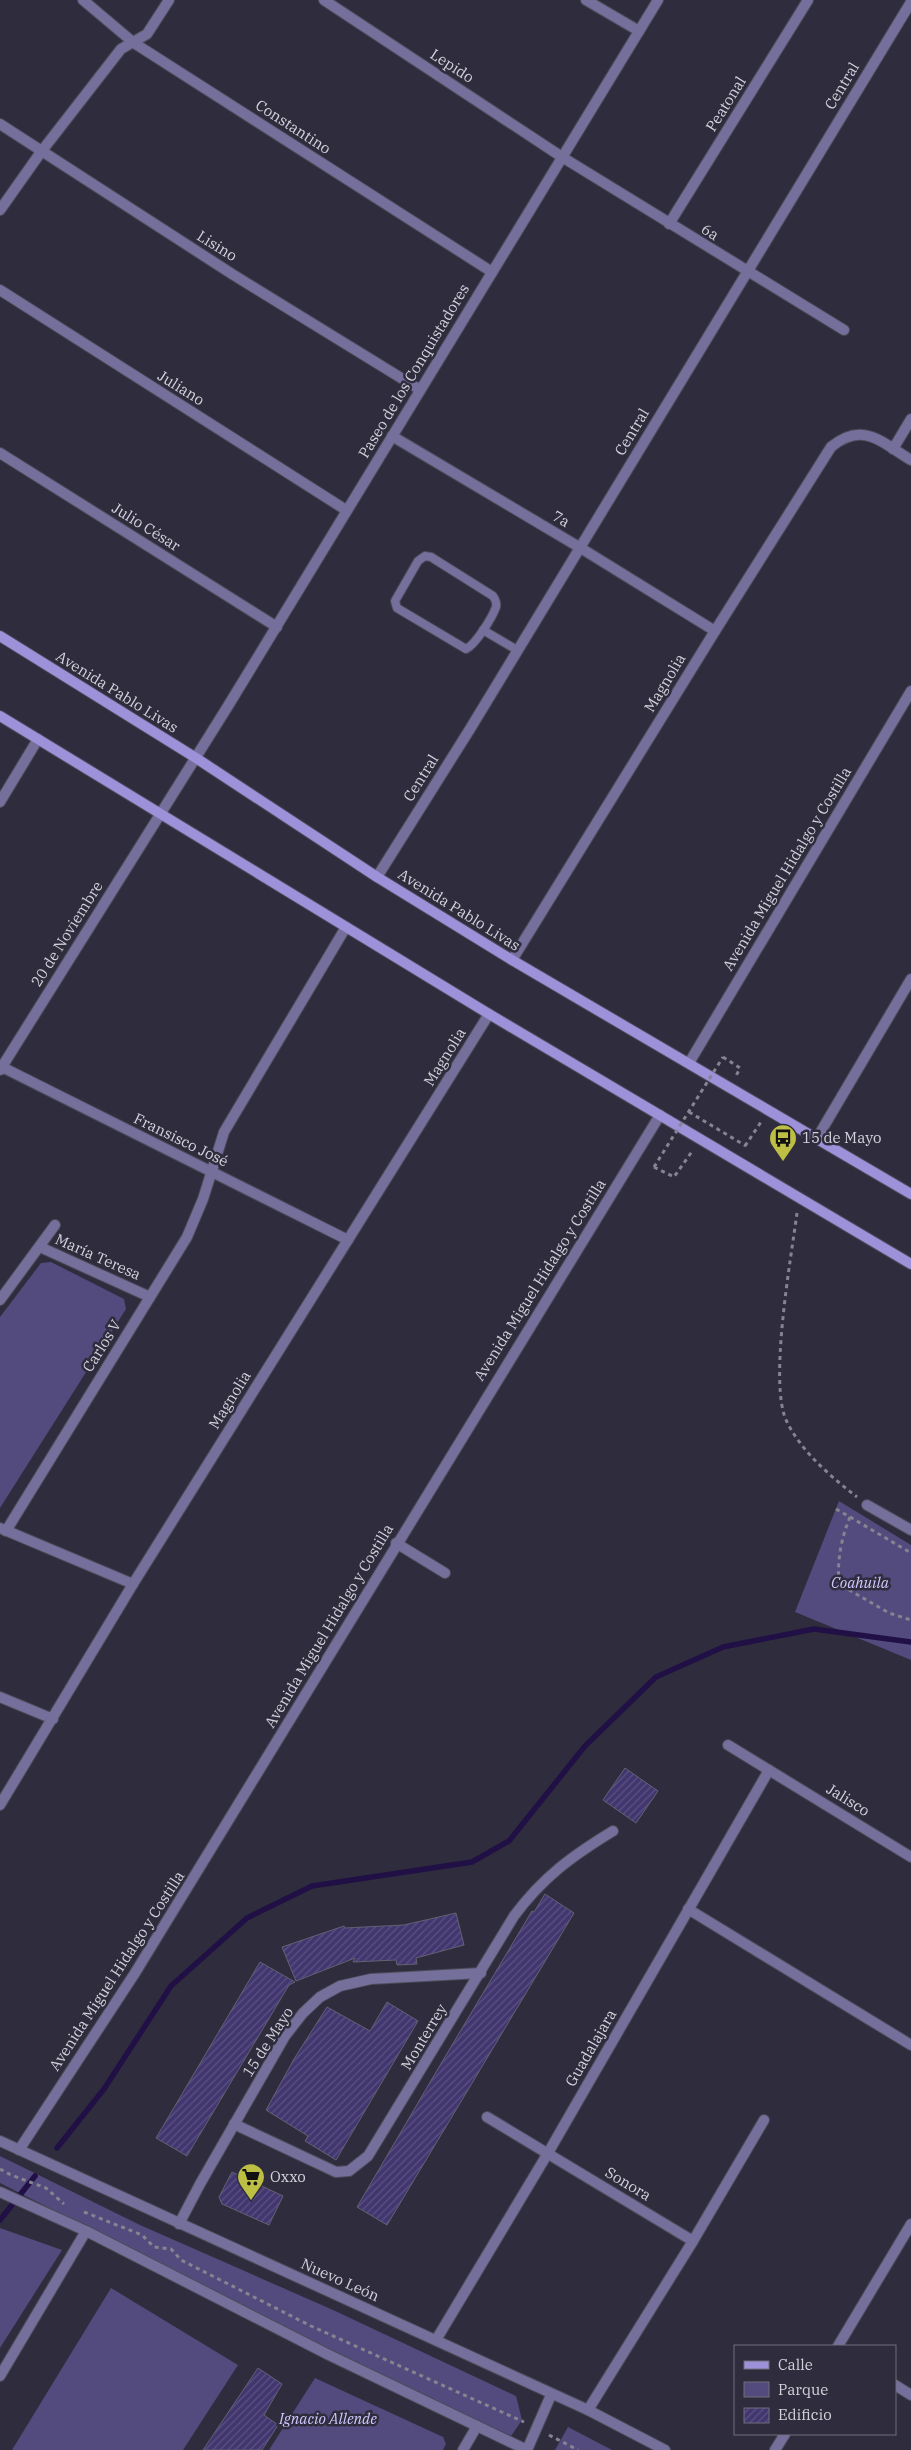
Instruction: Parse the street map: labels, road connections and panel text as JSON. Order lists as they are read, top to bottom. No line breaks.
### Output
{"streets":{"main road":["Avenida Pablo Livas"],"street":["Lepido","Central","Peatonal","Constantino","6a","Lisino","Paseo de los Conquistadores","Juliano","7a","Julio César","Magnolia","Avenida Miguel Hidalgo y Costilla","20 de Noviembre","Fransisco José","María Teresa","Carlos V","Jalisco","Monterrey","15 de Mayo","Guadalajara","Sonora","Nuevo León"]},"crossings":[["Lepido","6a"],["Lepido","Paseo de los Conquistadores"],["Central","6a"],["Central","7a"],["Central","Avenida Pablo Livas"],["Peatonal","6a"],["Constantino","Paseo de los Conquistadores"],["6a","Paseo de los Conquistadores"],["Lisino","Paseo de los Conquistadores"],["Paseo de los Conquistadores","Juliano"],["Paseo de los Conquistadores","7a"],["Paseo de los Conquistadores","Julio César"],["Paseo de los Conquistadores","Avenida Pablo Livas"],["Paseo de los Conquistadores","20 de Noviembre"],["7a","Magnolia"],["Magnolia","Avenida Pablo Livas"],["Magnolia","Fransisco José"],["Avenida Pablo Livas","Avenida Miguel Hidalgo y Costilla"],["Avenida Pablo Livas","20 de Noviembre"],["Avenida Miguel Hidalgo y Costilla","Nuevo León"],["20 de Noviembre","Fransisco José"],["Fransisco José","Carlos V"],["María Teresa","Carlos V"],["Jalisco","Guadalajara"],["Monterrey","15 de Mayo"],["15 de Mayo","Nuevo León"],["Guadalajara","Sonora"],["Guadalajara","Nuevo León"]],"parks":["Coahuila","Ignacio Allende"],"places":{"bus stop":["15 de Mayo"],"supermarket":["Oxxo"]},"legend":["Calle","Parque","Edificio"]}
